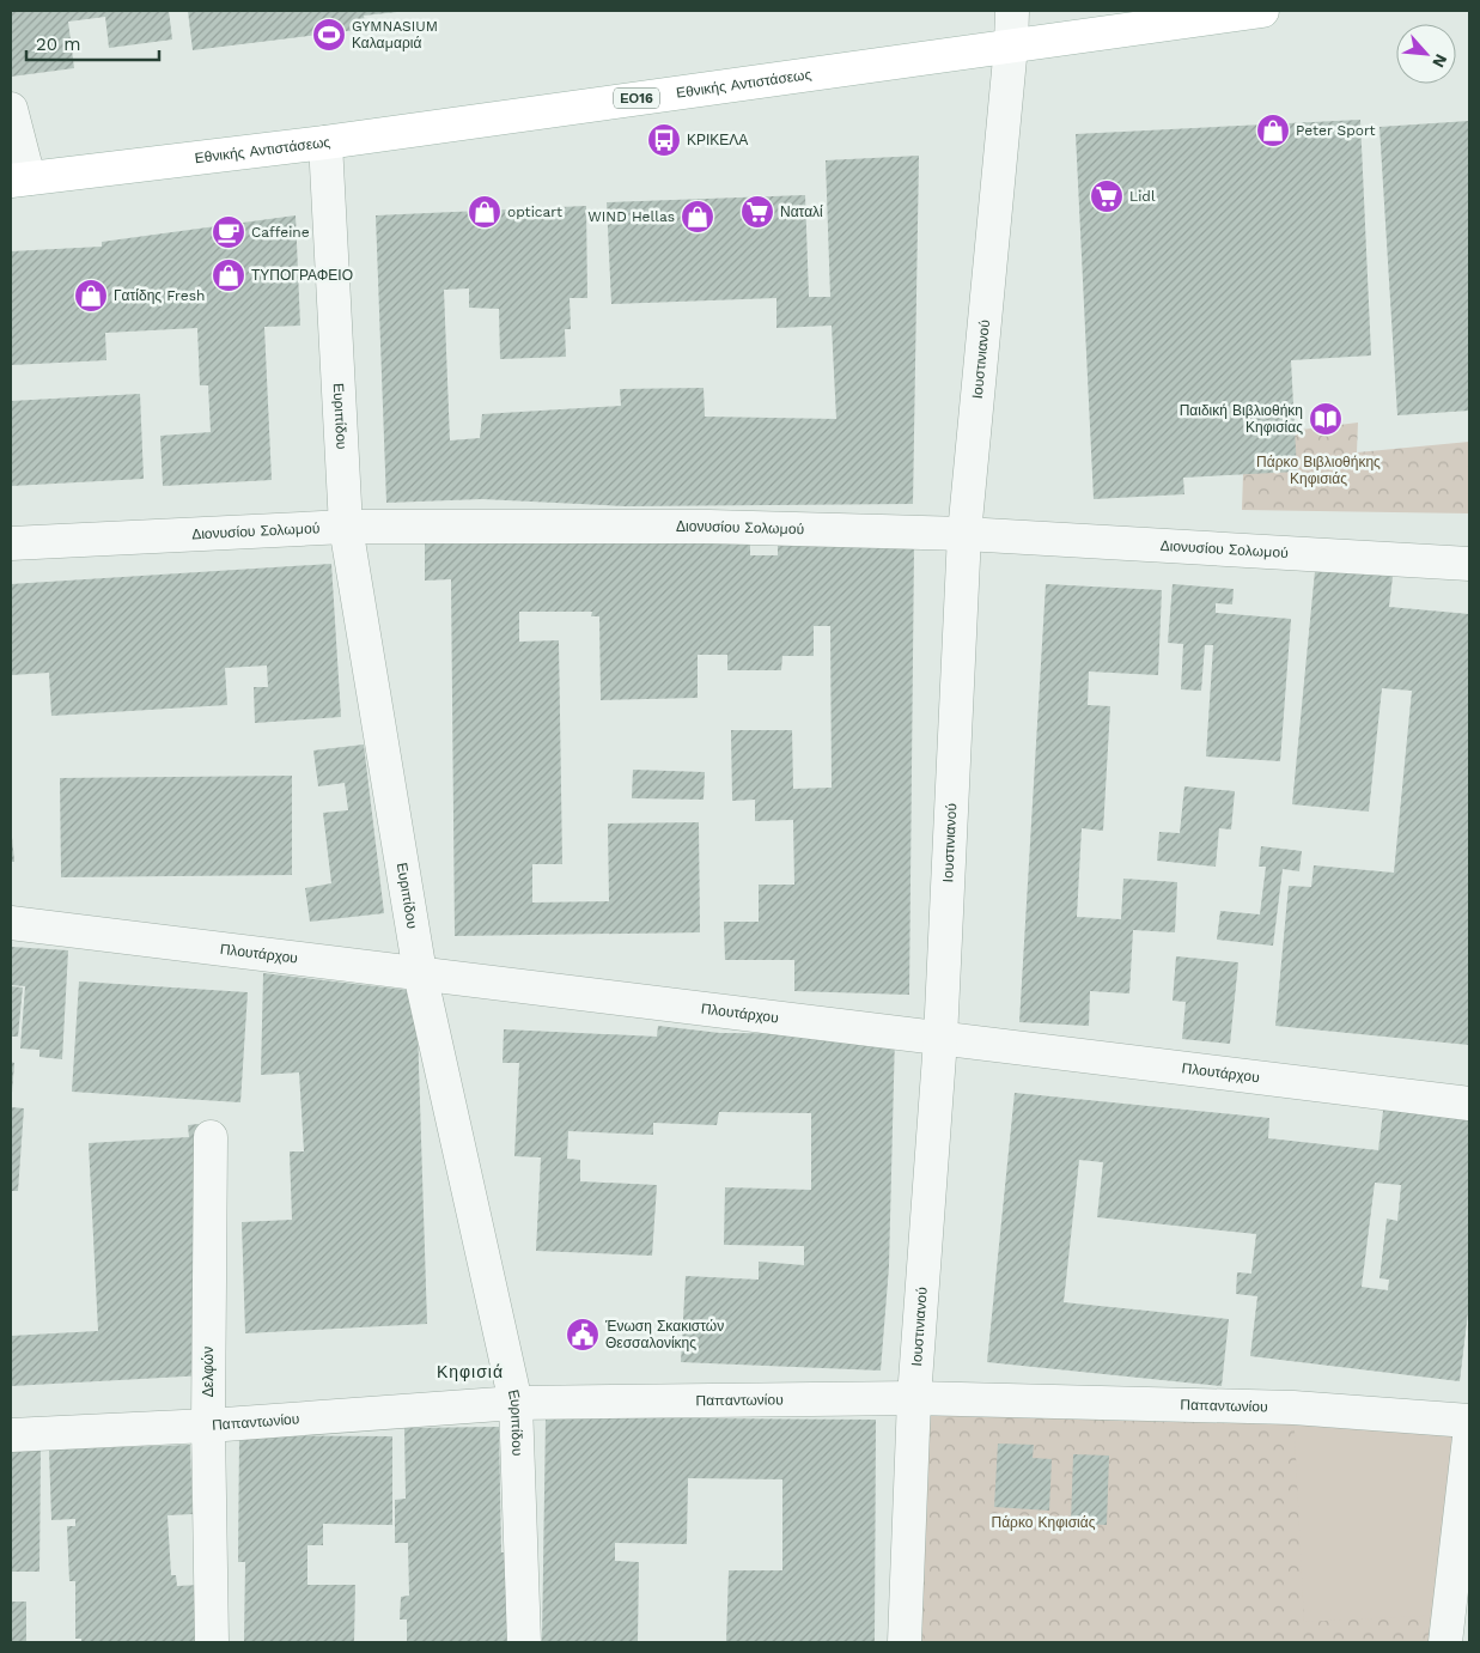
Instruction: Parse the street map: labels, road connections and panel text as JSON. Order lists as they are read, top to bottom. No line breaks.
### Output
{"streets":{"main road":["Εθνικής Αντιστάσεως","ΕΟ16"],"street":["Ιουστινιανού","Ευριπίδου","Διονυσίου Σολωμού","Πλουτάρχου","Δελφών","Παπαντωνίου"]},"crossings":[["Εθνικής Αντιστάσεως","Ιουστινιανού"],["Εθνικής Αντιστάσεως","Ευριπίδου"],["Ιουστινιανού","Διονυσίου Σολωμού"],["Ιουστινιανού","Πλουτάρχου"],["Ιουστινιανού","Παπαντωνίου"],["Ευριπίδου","Διονυσίου Σολωμού"],["Ευριπίδου","Πλουτάρχου"],["Ευριπίδου","Παπαντωνίου"],["Δελφών","Παπαντωνίου"]],"districts":["Κηφισιά"],"parks":["Πάρκο Βιβλιοθήκης Κηφισιάς","Πάρκο Κηφισιάς"],"places":{"sports":["GYMNASIUM Καλαμαριά"],"shop":["Peter Sport","opticart","WIND Hellas","ΤΥΠΟΓΡΑΦΕΙΟ","Γατίδης Fresh"],"bus stop":["ΚΡΙΚΕΛΑ"],"supermarket":["Lidl","Ναταλί"],"cafe":["Caffeine"],"library":["Παιδική Βιβλιοθήκη Κηφισίας"],"public building":["Ένωση Σκακιστών Θεσσαλονίκης"]},"scale_bar":"20 m","north":"bottom right"}
